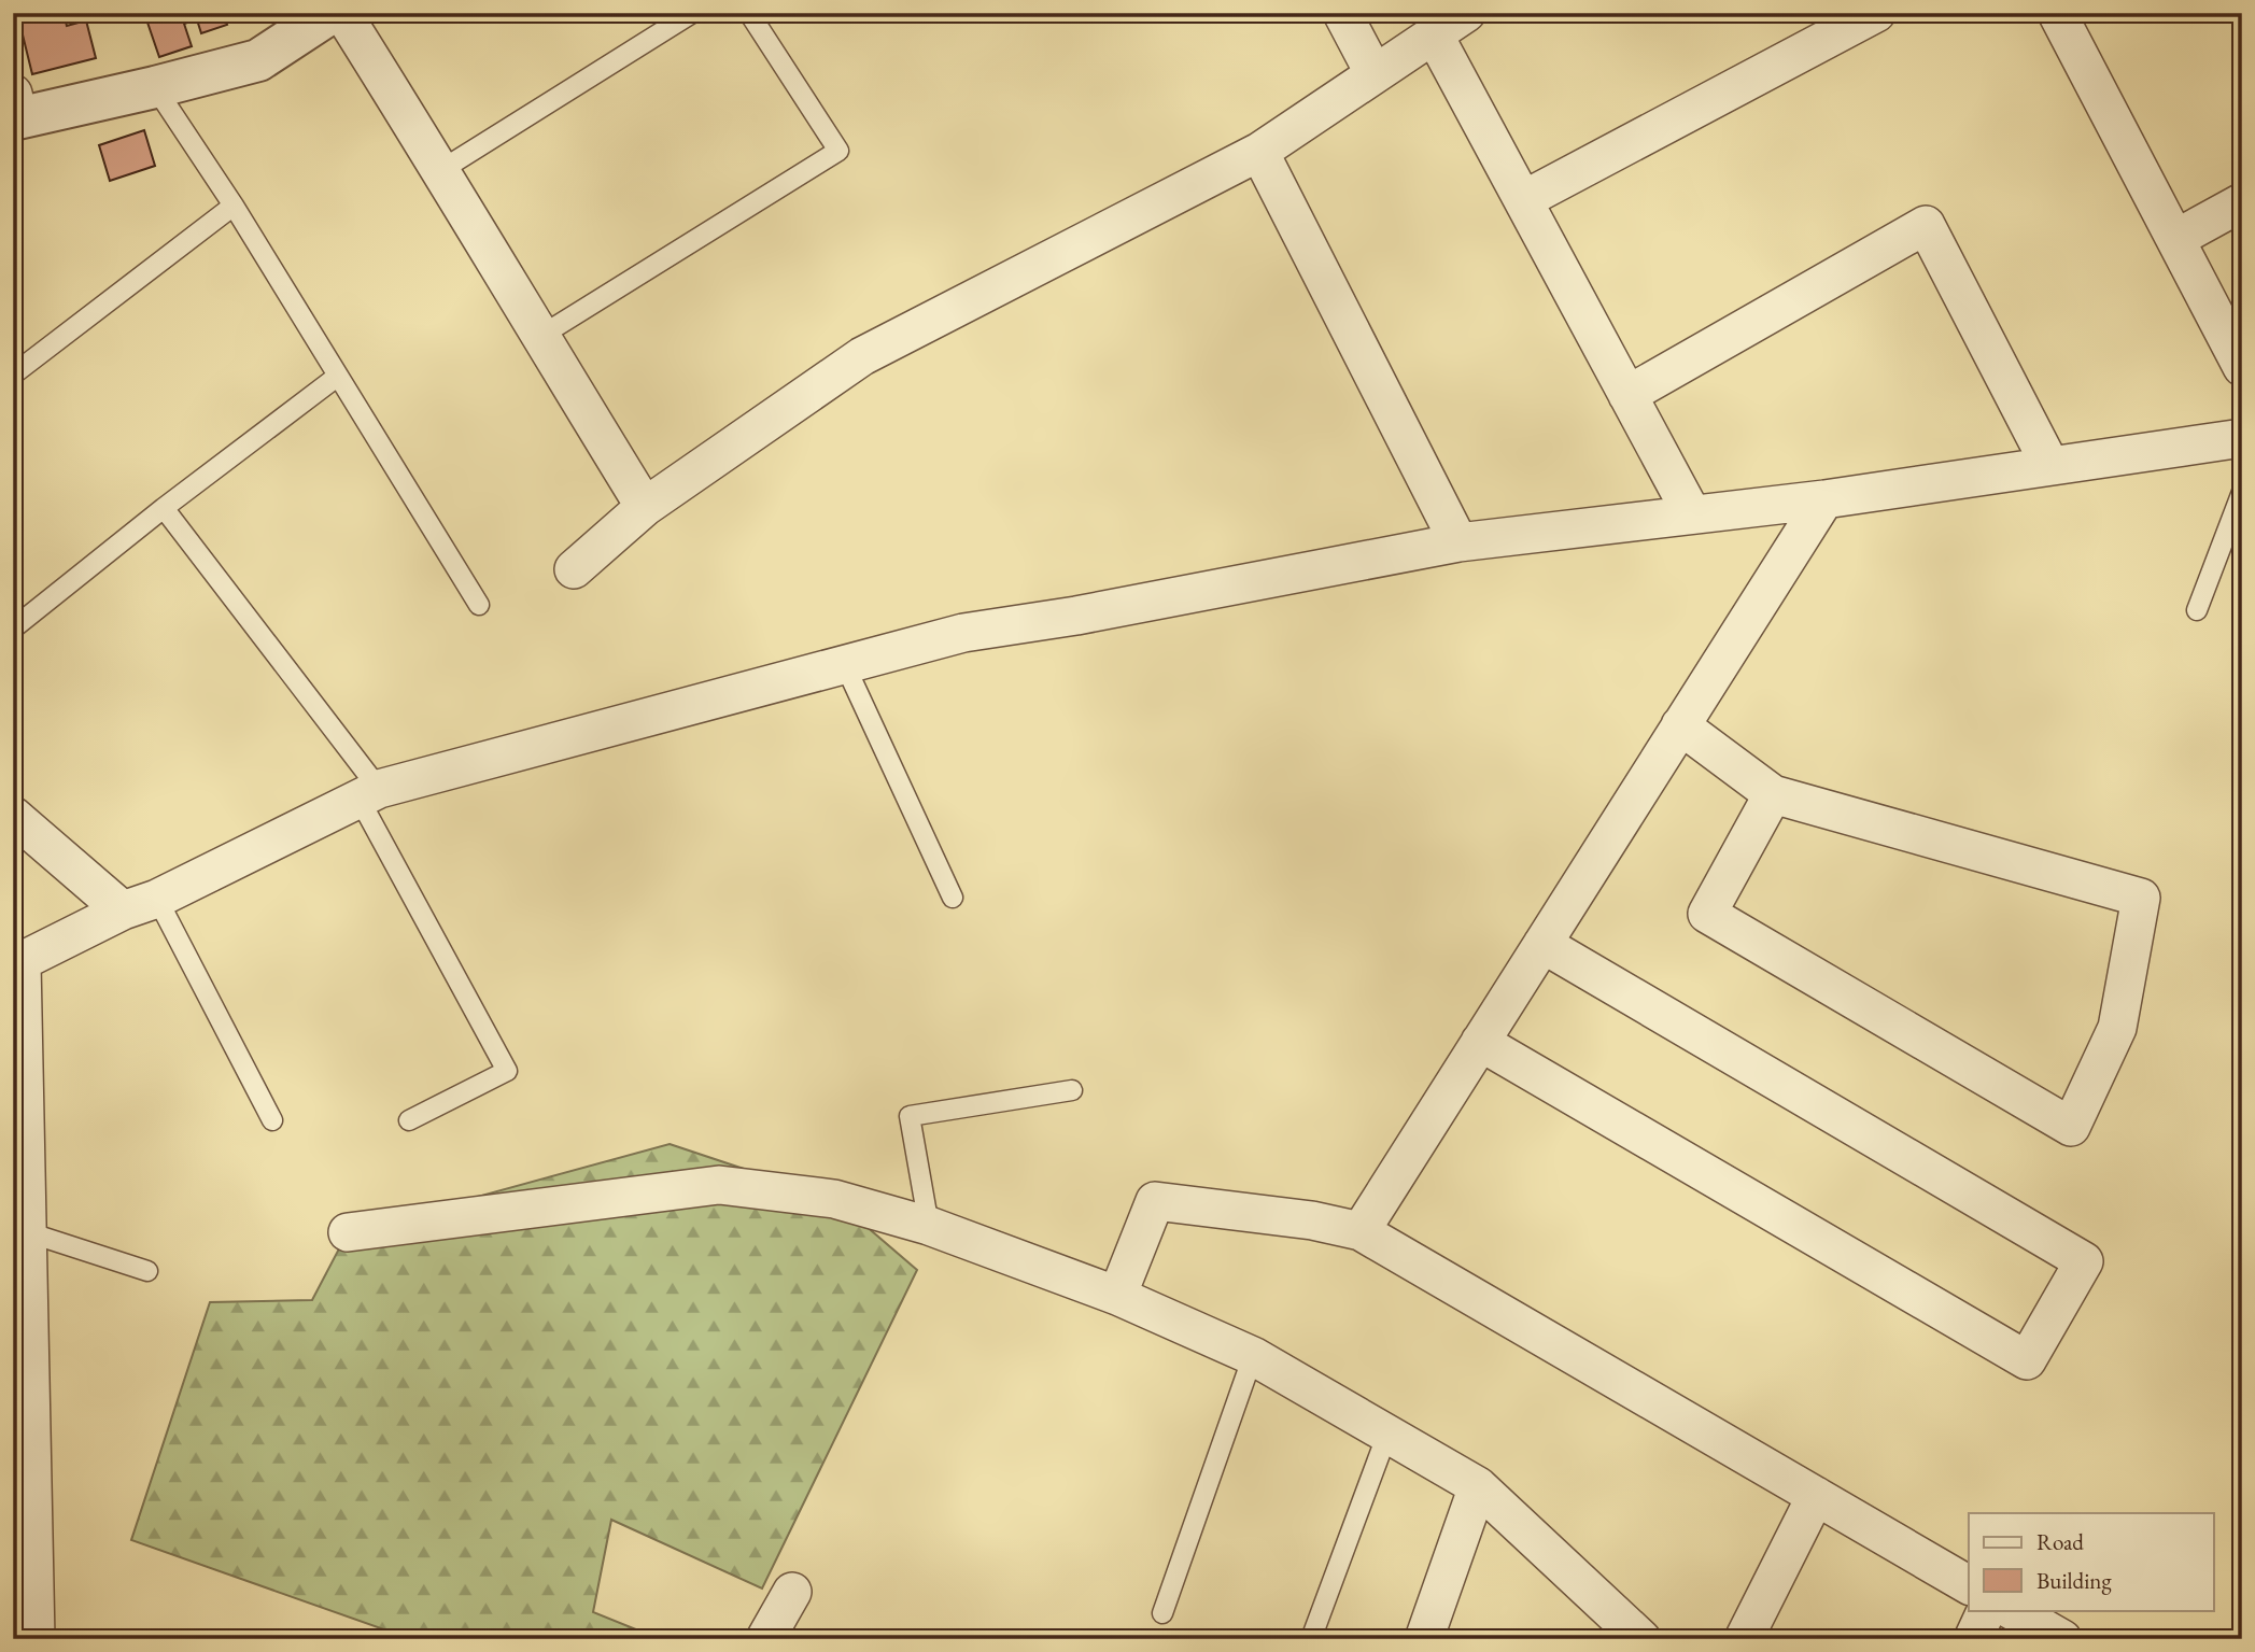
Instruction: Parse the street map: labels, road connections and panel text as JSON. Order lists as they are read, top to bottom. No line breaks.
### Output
{"legend":["Road","Building"]}
